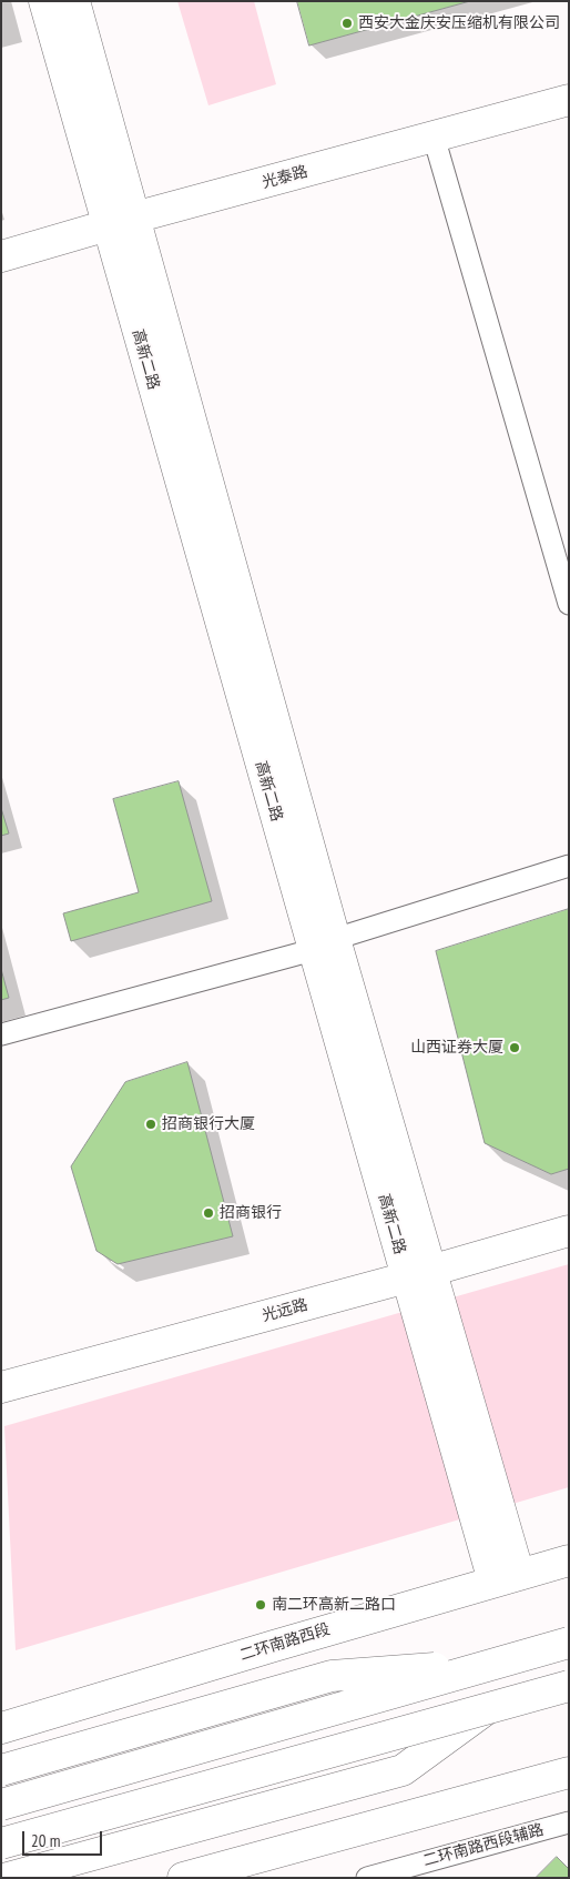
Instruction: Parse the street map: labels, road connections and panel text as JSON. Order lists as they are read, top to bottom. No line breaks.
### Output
{"streets":{"main road":["光泰路","高新二路","光远路","二环南路西段"],"street":["二环南路西段辅路"]},"crossings":[["光泰路","高新二路"],["高新二路","光远路"],["高新二路","二环南路西段"]],"places":["西安大金庆安压缩机有限公司","山西证券大厦","招商银行大厦","招商银行","南二环高新二路口"],"scale_bar":"20 m"}
